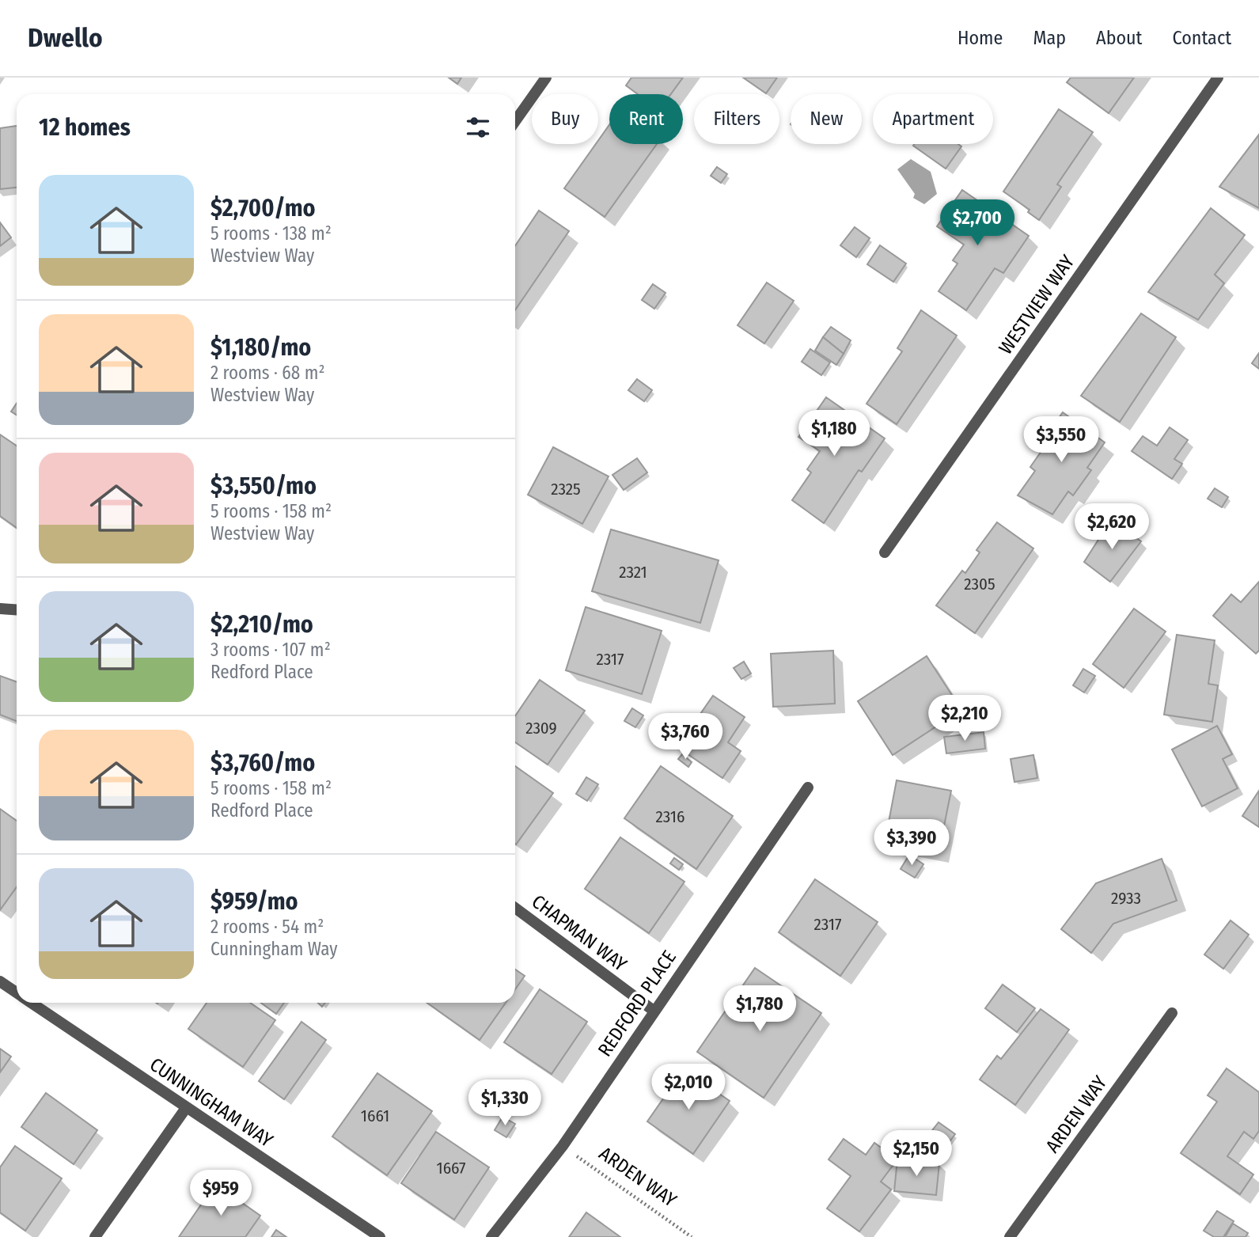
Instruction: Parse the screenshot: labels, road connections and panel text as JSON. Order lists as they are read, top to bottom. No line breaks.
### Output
{"streets":{"street":["WESTVIEW WAY","CHAPMAN WAY","REDFORD PLACE","CUNNINGHAM WAY","ARDEN WAY"]},"crossings":[["CHAPMAN WAY","REDFORD PLACE"],["REDFORD PLACE","ARDEN WAY"]],"house_numbers":["2325","2321","2305","2317","2309","2316","2933","2317","1661","1667"],"page":{"header":"Dwello","nav":["Home","Map","About","Contact"],"chip":["Buy","Rent","Filters","New","Apartment"],"heading":"12 homes","list":[{"name":"$2,700/mo","note":"5 rooms · 138 m² · Westview Way"},{"name":"$1,180/mo","note":"2 rooms · 68 m² · Westview Way"},{"name":"$3,550/mo","note":"5 rooms · 158 m² · Westview Way"},{"name":"$2,210/mo","note":"3 rooms · 107 m² · Redford Place"},{"name":"$3,760/mo","note":"5 rooms · 158 m² · Redford Place"},{"name":"$959/mo","note":"2 rooms · 54 m² · Cunningham Way"}],"price":["$2,700","$1,180","$3,550","$2,620","$2,210","$3,760","$3,390","$1,780","$2,010","$1,330","$2,150","$959"]}}
